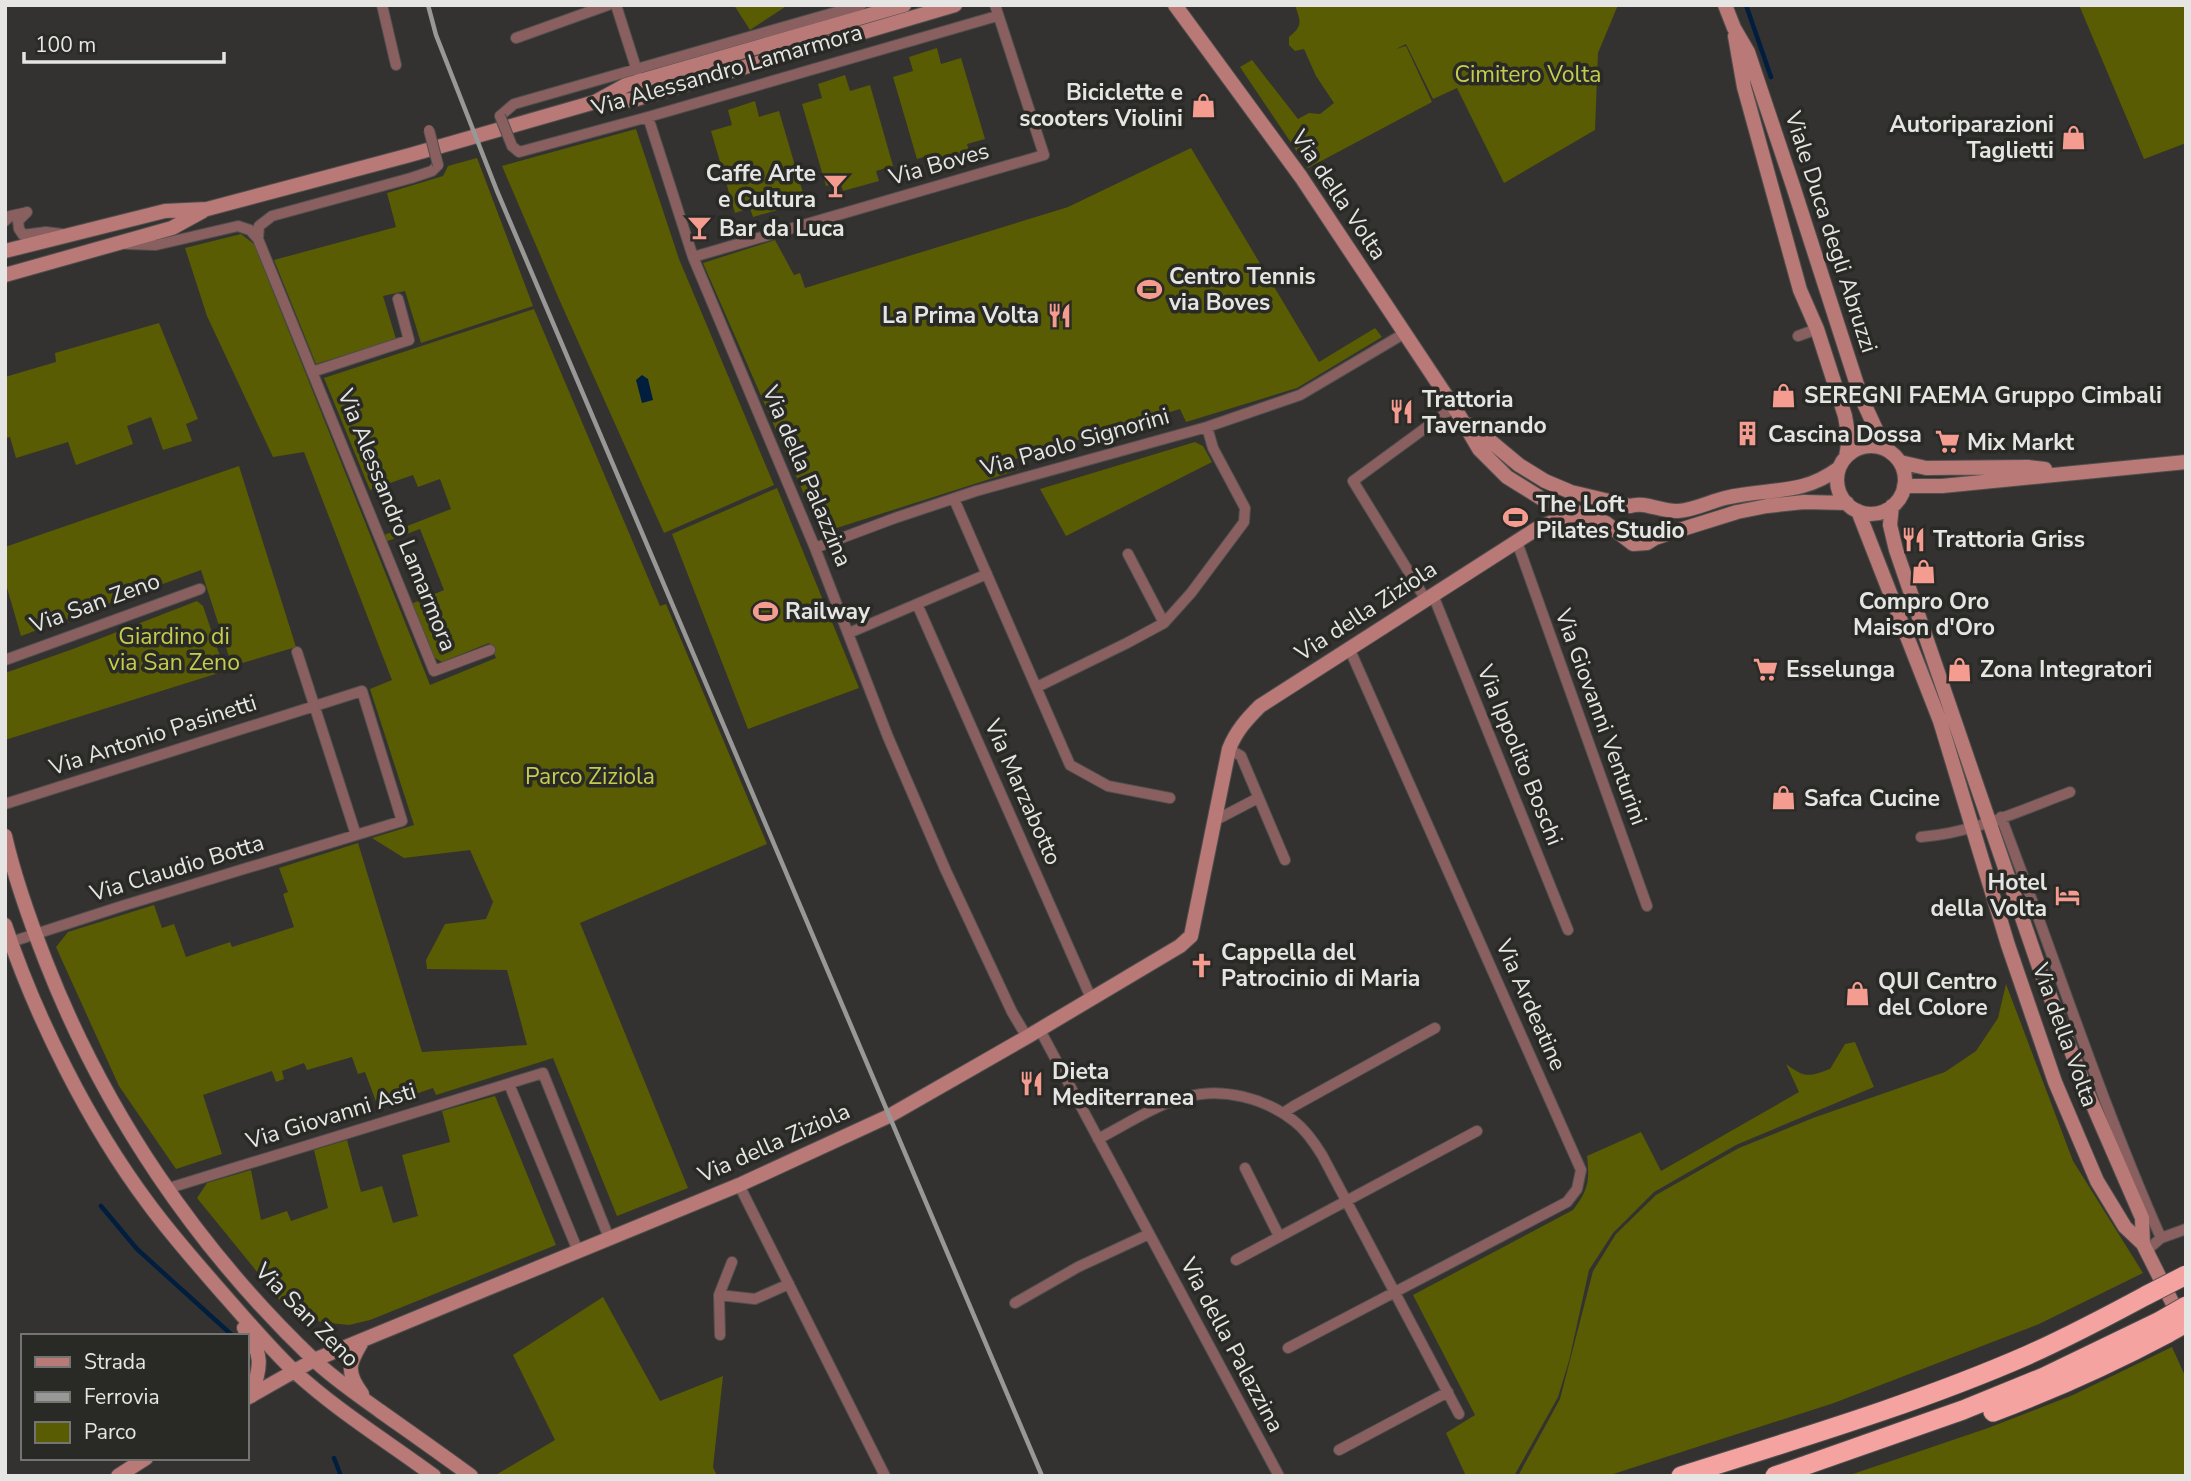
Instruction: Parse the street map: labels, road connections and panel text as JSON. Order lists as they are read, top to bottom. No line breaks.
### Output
{"streets":{"main road":["Via Alessandro Lamarmora","Via della Volta","Viale Duca degli Abruzzi","Via San Zeno","Via della Ziziola"],"street":["Via Boves","Via Paolo Signorini","Via della Palazzina","Via Giovanni Venturini","Via Antonio Pasinetti","Via Ippolito Boschi","Via Marzabotto","Via Claudio Botta","Via Ardeatine","Via Giovanni Asti"]},"crossings":[["Via Alessandro Lamarmora","Via Boves"],["Via Alessandro Lamarmora","Via della Palazzina"],["Via Boves","Via della Palazzina"],["Via della Volta","Viale Duca degli Abruzzi"],["Via della Volta","Via Paolo Signorini"],["Via della Volta","Via Ippolito Boschi"],["Via Paolo Signorini","Via della Palazzina"],["Via della Palazzina","Via della Ziziola"],["Via San Zeno","Via della Ziziola"],["Via San Zeno","Via Claudio Botta"],["Via San Zeno","Via Giovanni Asti"],["Via della Ziziola","Via Giovanni Venturini"],["Via della Ziziola","Via Ippolito Boschi"],["Via della Ziziola","Via Marzabotto"],["Via della Ziziola","Via Ardeatine"],["Via della Ziziola","Via Giovanni Asti"],["Via Antonio Pasinetti","Via Claudio Botta"]],"parks":["Cimitero Volta","Giardino di via San Zeno","Parco Ziziola"],"places":{"shop":["Biciclette e scooters Violini","Autoriparazioni Taglietti","SEREGNI FAEMA Gruppo Cimbali","Compro Oro Maison d'Oro","Zona Integratori","Safca Cucine","QUI Centro del Colore"],"bar":["Caffe Arte e Cultura","Bar da Luca"],"sports":["Centro Tennis via Boves","The Loft Pilates Studio","Railway"],"restaurant":["La Prima Volta","Trattoria Tavernando","Trattoria Griss","Dieta Mediterranea"],"building":["Cascina Dossa"],"supermarket":["Mix Markt","Esselunga"],"hotel":["Hotel della Volta"],"church":["Cappella del Patrocinio di Maria"]},"legend":["Strada","Ferrovia","Parco"],"scale_bar":"100 m"}
